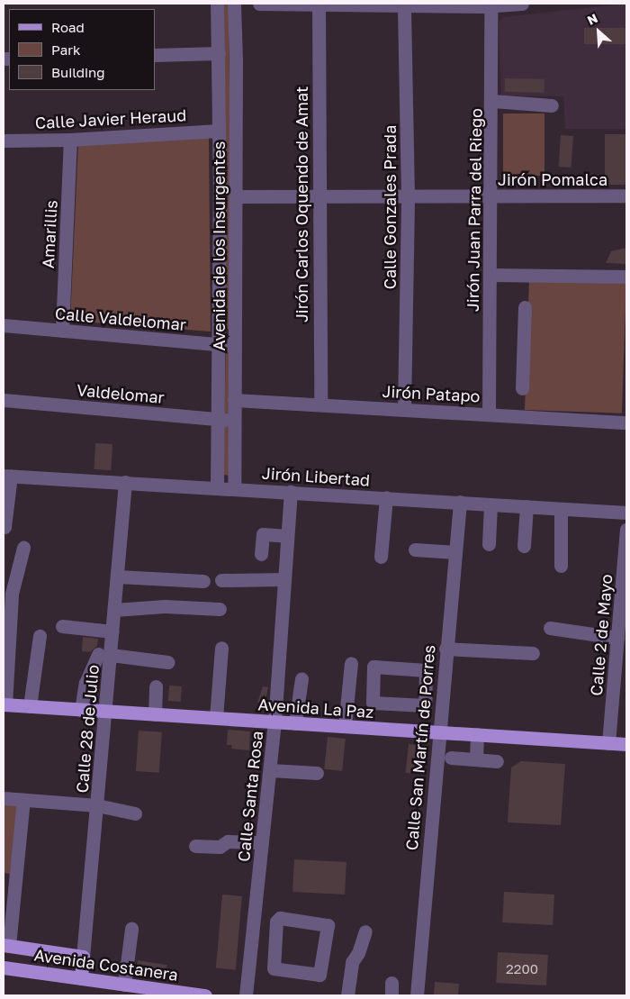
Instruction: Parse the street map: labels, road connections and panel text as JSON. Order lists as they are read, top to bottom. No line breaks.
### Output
{"streets":{"main road":["Avenida La Paz","Calle 28 de Julio","Avenida Costanera"],"street":["Calle Javier Heraud","Jirón Pomalca","Jirón Carlos Oquendo de Amat","Calle Gonzales Prada","Jirón Juan Parra del Riego","Amarillis","Avenida de los Insurgentes","Calle Valdelomar","Valdelomar","Jirón Patapo","Jirón Libertad","Calle 2 de Mayo","Calle San Martín de Porres","Calle Santa Rosa"]},"crossings":[["Calle Javier Heraud","Amarillis"],["Calle Javier Heraud","Avenida de los Insurgentes"],["Jirón Pomalca","Jirón Carlos Oquendo de Amat"],["Jirón Pomalca","Calle Gonzales Prada"],["Jirón Pomalca","Jirón Juan Parra del Riego"],["Jirón Pomalca","Avenida de los Insurgentes"],["Jirón Carlos Oquendo de Amat","Jirón Patapo"],["Calle Gonzales Prada","Jirón Patapo"],["Jirón Juan Parra del Riego","Jirón Patapo"],["Amarillis","Calle Valdelomar"],["Avenida de los Insurgentes","Calle Valdelomar"],["Avenida de los Insurgentes","Valdelomar"],["Avenida de los Insurgentes","Jirón Patapo"],["Avenida de los Insurgentes","Jirón Libertad"],["Jirón Libertad","Calle 28 de Julio"],["Jirón Libertad","Calle San Martín de Porres"],["Jirón Libertad","Calle Santa Rosa"],["Calle 2 de Mayo","Avenida La Paz"],["Avenida La Paz","Calle 28 de Julio"],["Avenida La Paz","Calle San Martín de Porres"],["Avenida La Paz","Calle Santa Rosa"],["Calle 28 de Julio","Avenida Costanera"]],"house_numbers":["2200"],"legend":["Road","Park","Building"],"north":"top left"}
